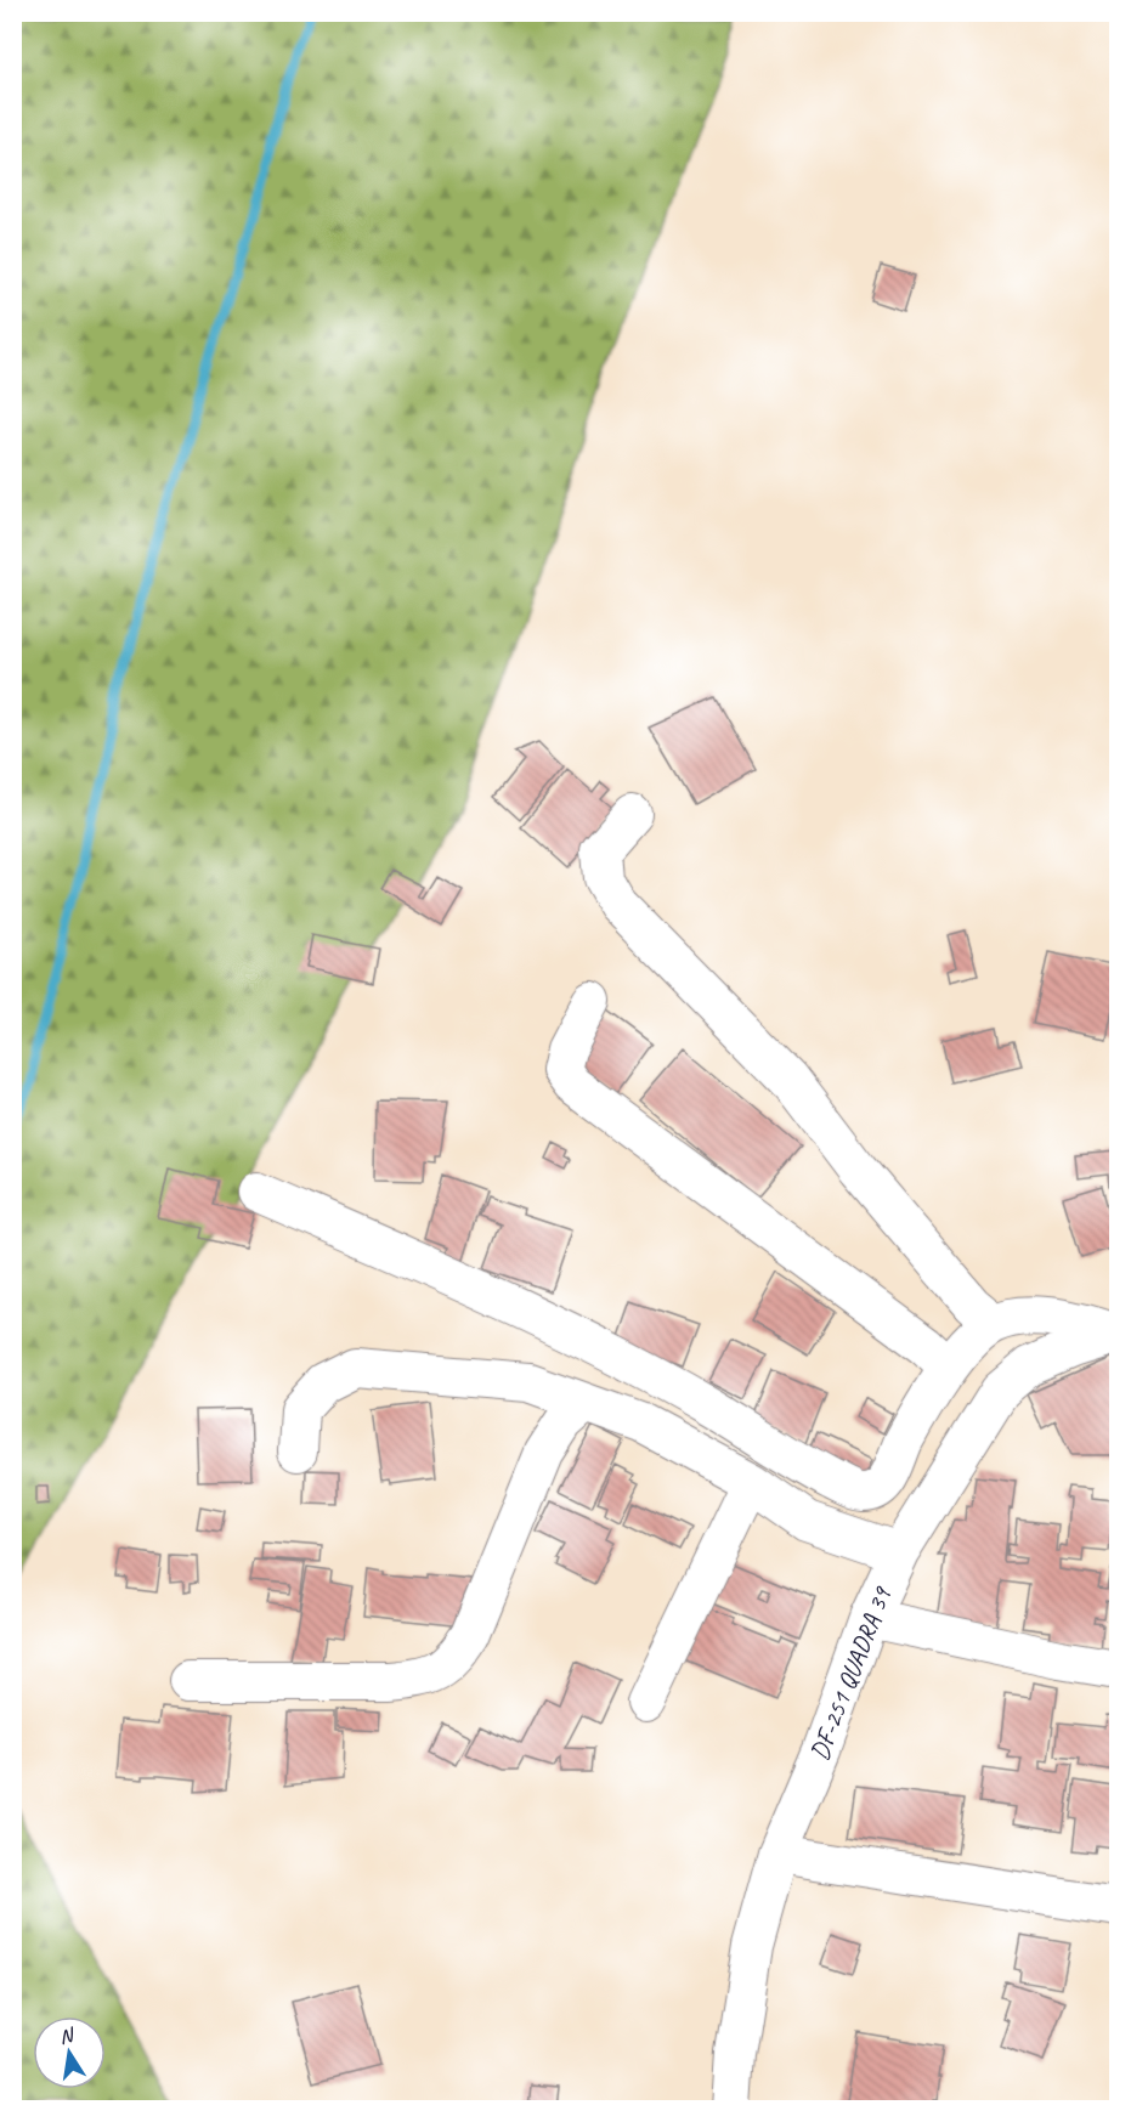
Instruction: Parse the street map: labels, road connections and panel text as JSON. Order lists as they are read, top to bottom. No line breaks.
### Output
{"streets":{"street":["DF-251 QUADRA 39"]},"north":"top"}
